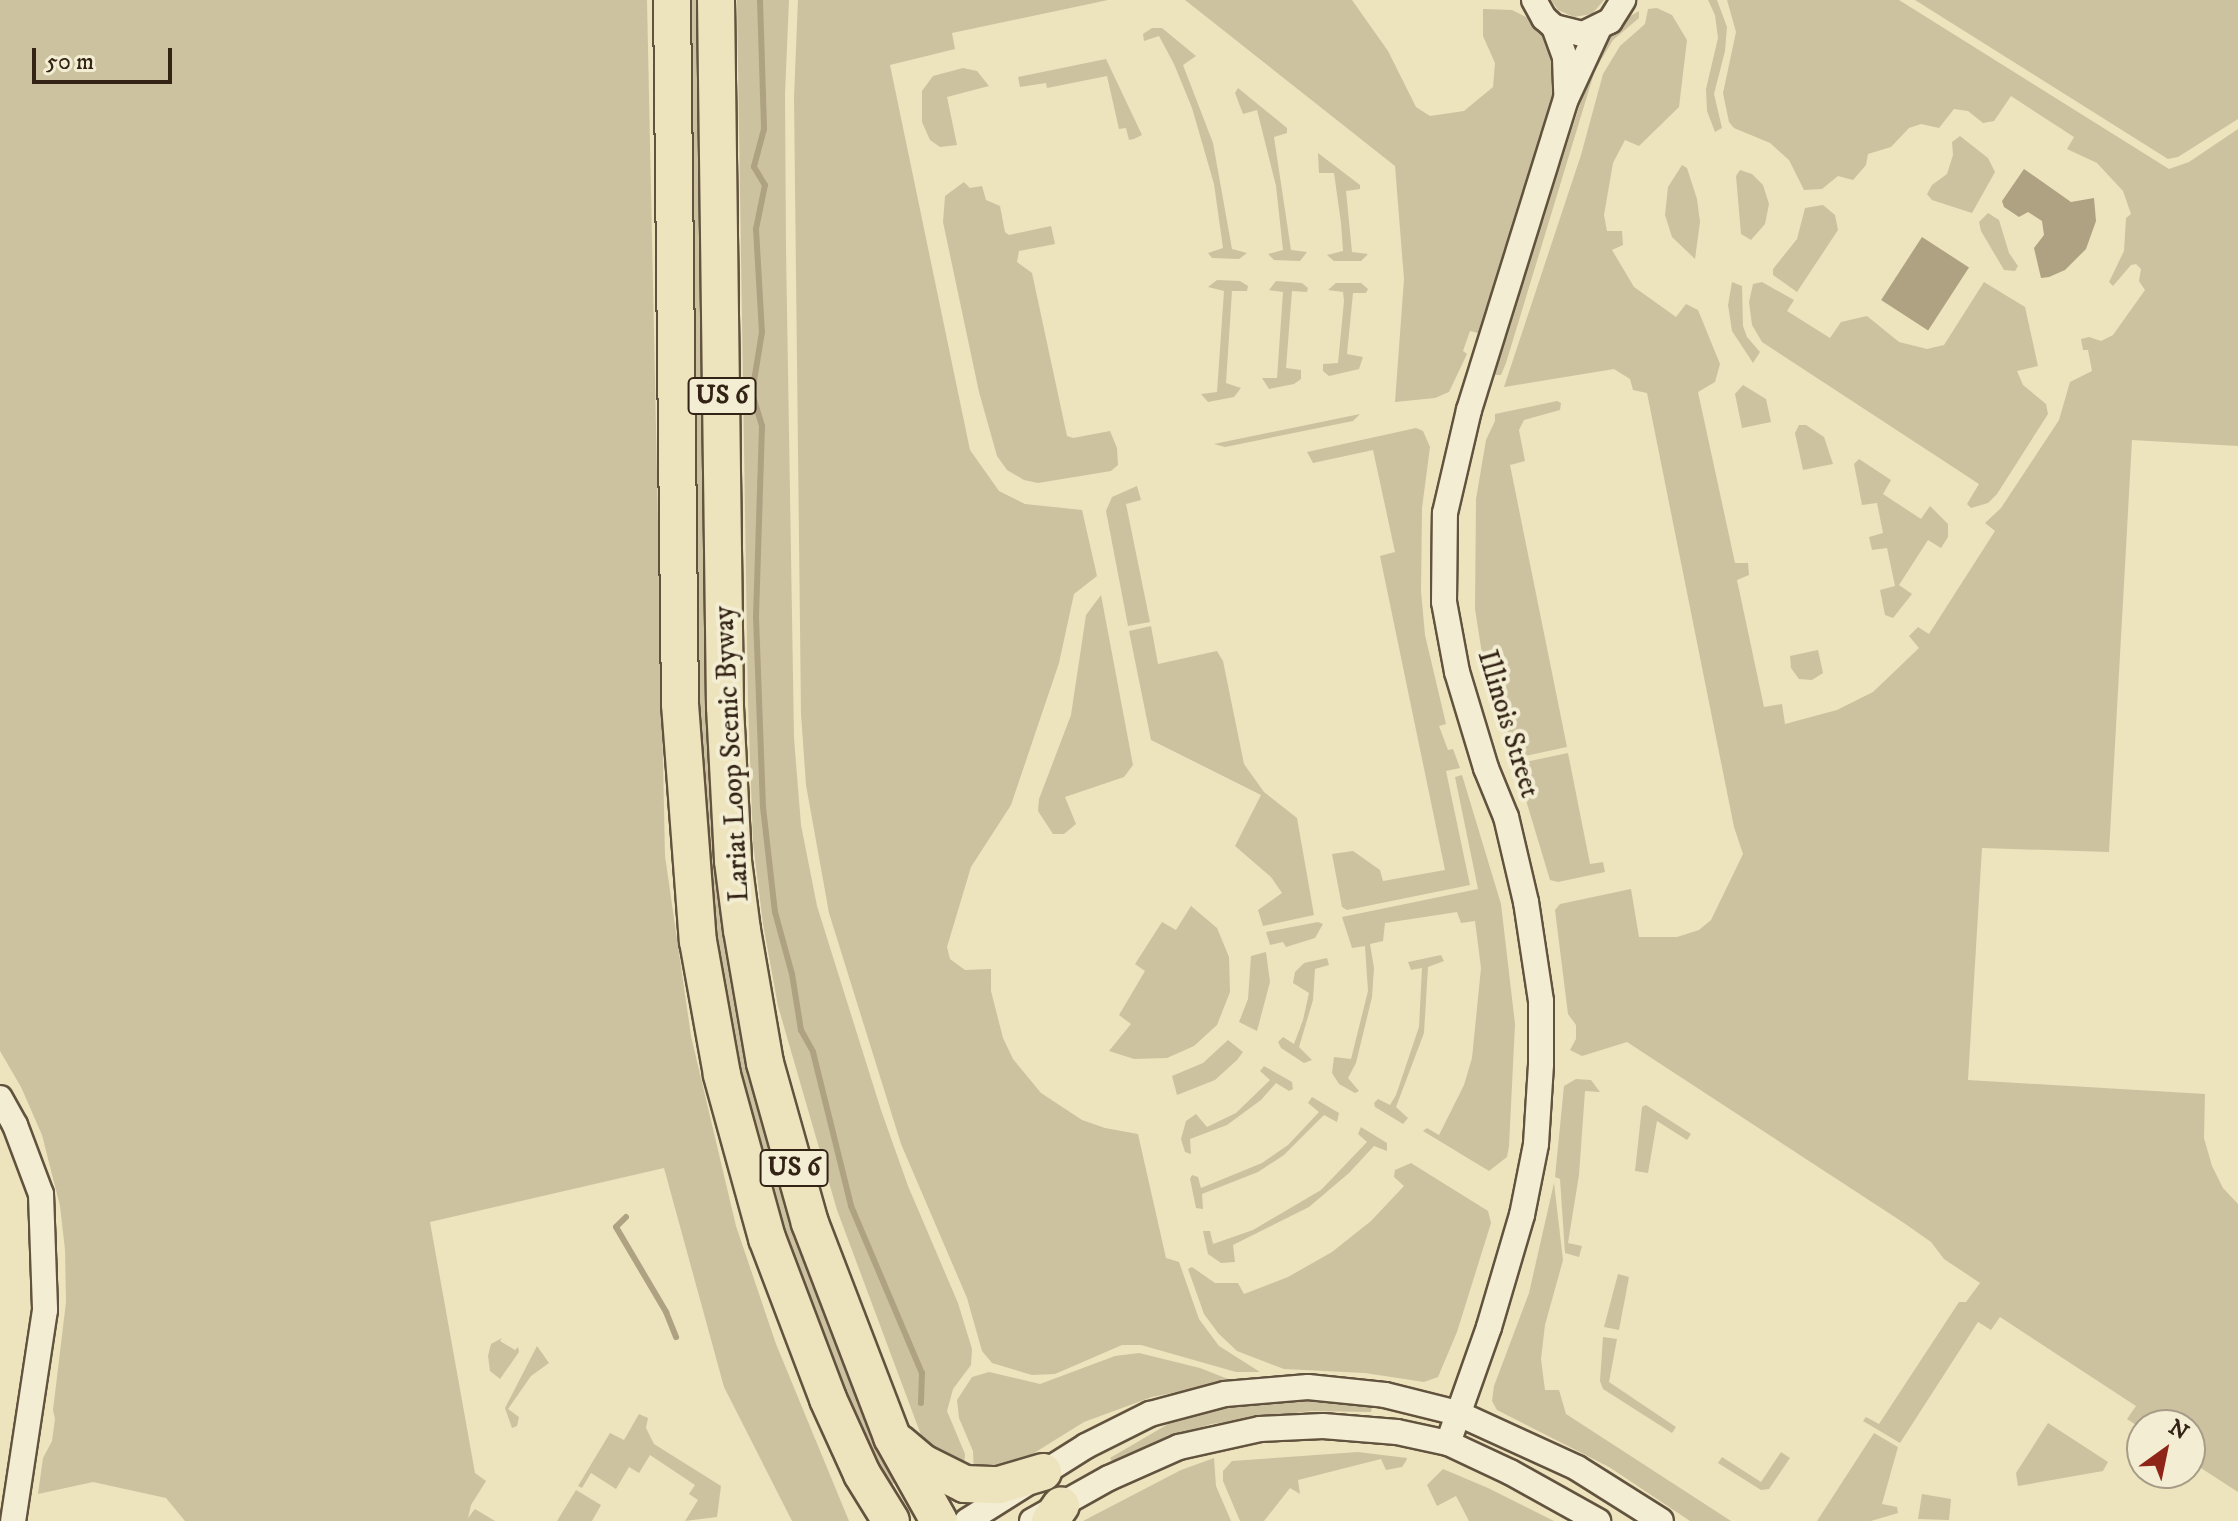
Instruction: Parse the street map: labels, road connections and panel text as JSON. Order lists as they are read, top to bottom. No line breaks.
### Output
{"streets":{"highway":["US 6","Lariat Loop Scenic Byway"],"street":["Illinois Street"]},"crossings":[["US 6","Lariat Loop Scenic Byway"]],"scale_bar":"50 m","north":"top right"}
